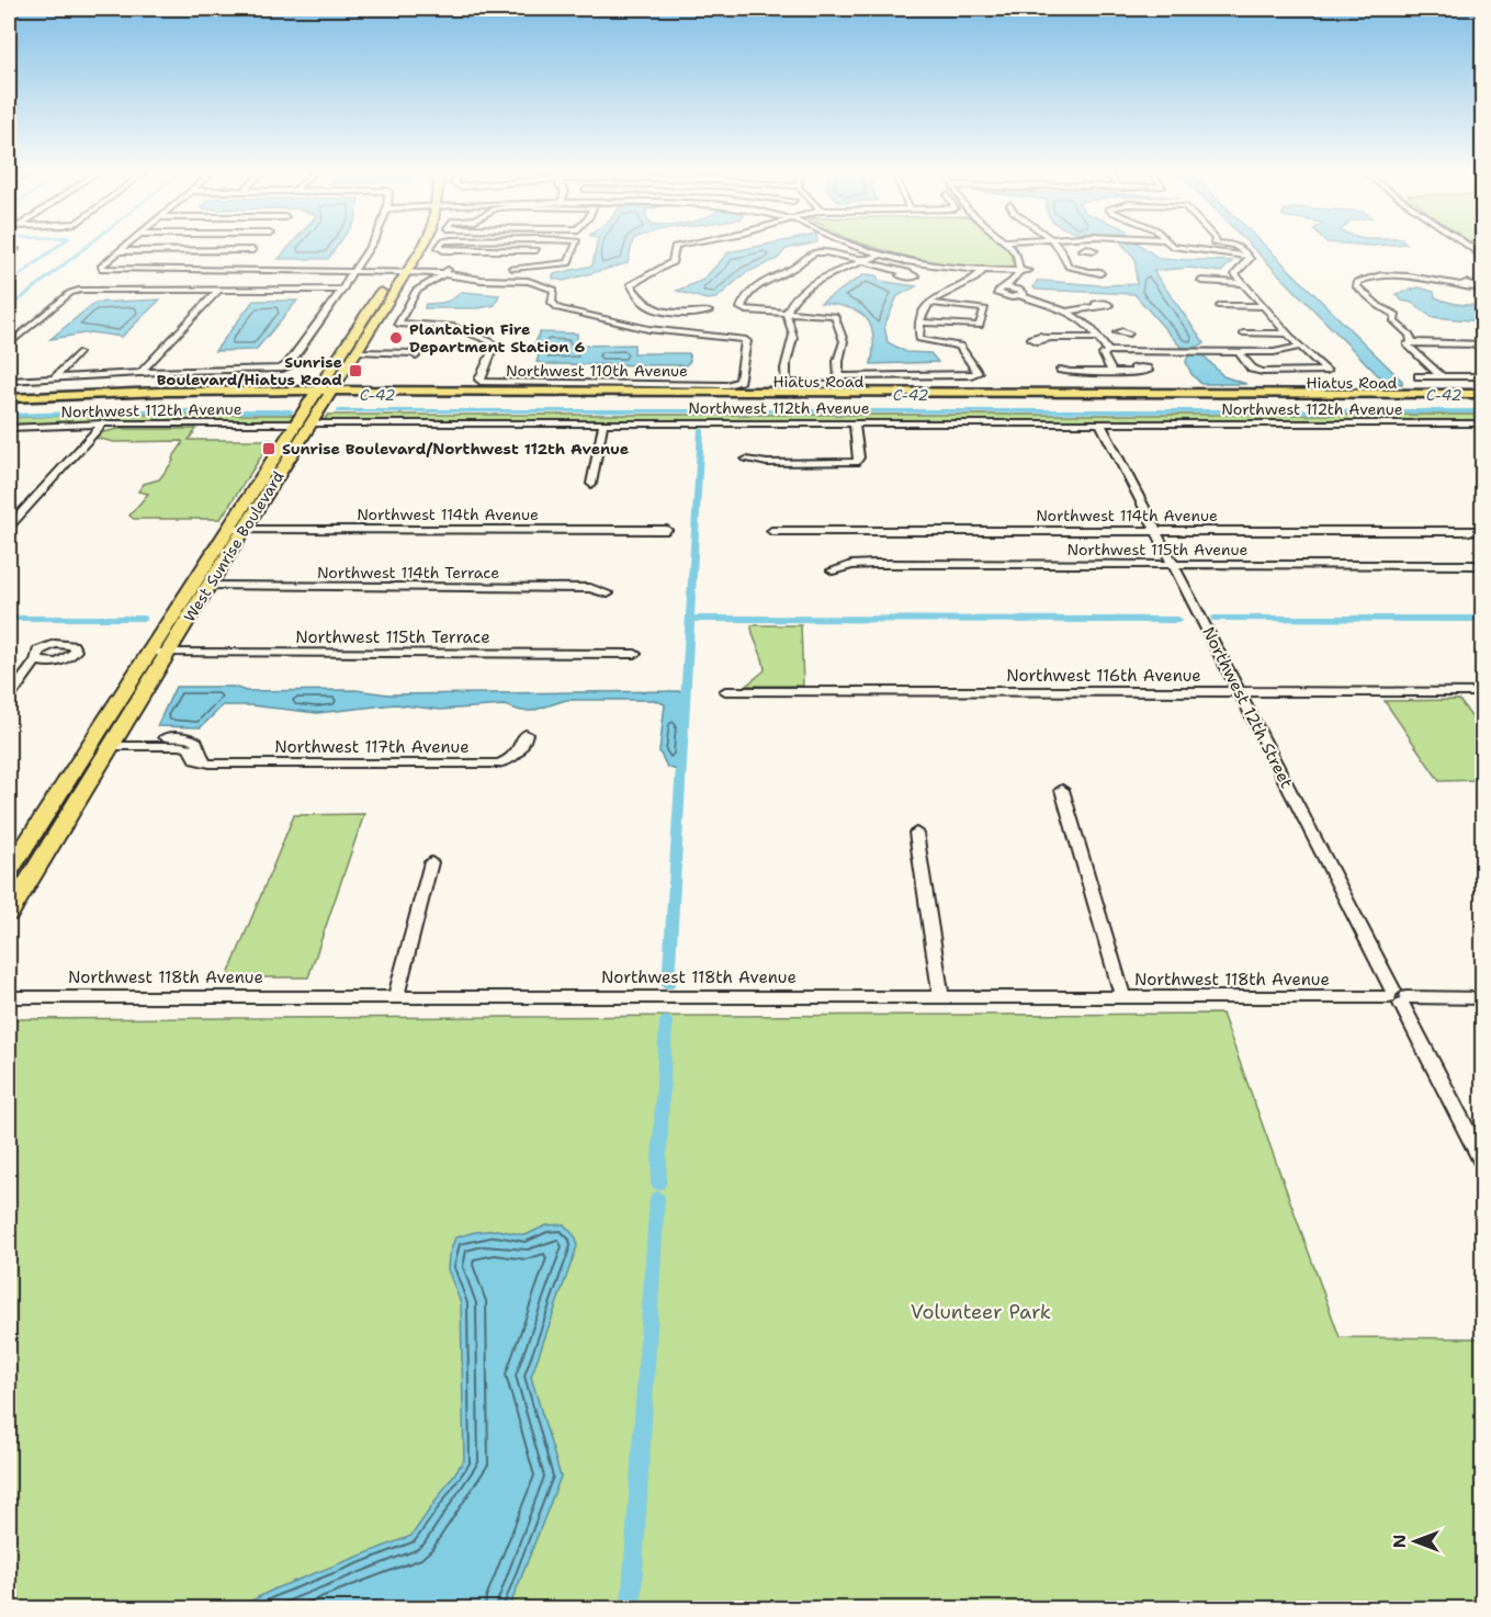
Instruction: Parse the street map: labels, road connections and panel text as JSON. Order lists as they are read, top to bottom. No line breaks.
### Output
{"streets":{"highway":["West Sunrise Boulevard"],"main road":["Hiatus Road"],"street":["Northwest 110th Avenue","Northwest 112th Avenue","Northwest 114th Avenue","Northwest 115th Avenue","Northwest 114th Terrace","Northwest 115th Terrace","Northwest 116th Avenue","Northwest 12th Street","Northwest 117th Avenue","Northwest 118th Avenue"]},"crossings":[["Hiatus Road","West Sunrise Boulevard"],["Northwest 112th Avenue","West Sunrise Boulevard"],["Northwest 112th Avenue","Northwest 12th Street"],["Northwest 114th Avenue","West Sunrise Boulevard"],["Northwest 114th Avenue","Northwest 12th Street"],["West Sunrise Boulevard","Northwest 114th Terrace"],["West Sunrise Boulevard","Northwest 115th Terrace"],["West Sunrise Boulevard","Northwest 117th Avenue"],["Northwest 115th Avenue","Northwest 12th Street"],["Northwest 116th Avenue","Northwest 12th Street"],["Northwest 12th Street","Northwest 118th Avenue"]],"water":["C-42"],"parks":["Volunteer Park"],"places":{"other":["Plantation Fire Department Station 6"],"transit":["Sunrise Boulevard/Hiatus Road","Sunrise Boulevard/Northwest 112th Avenue"]},"north":"left"}
